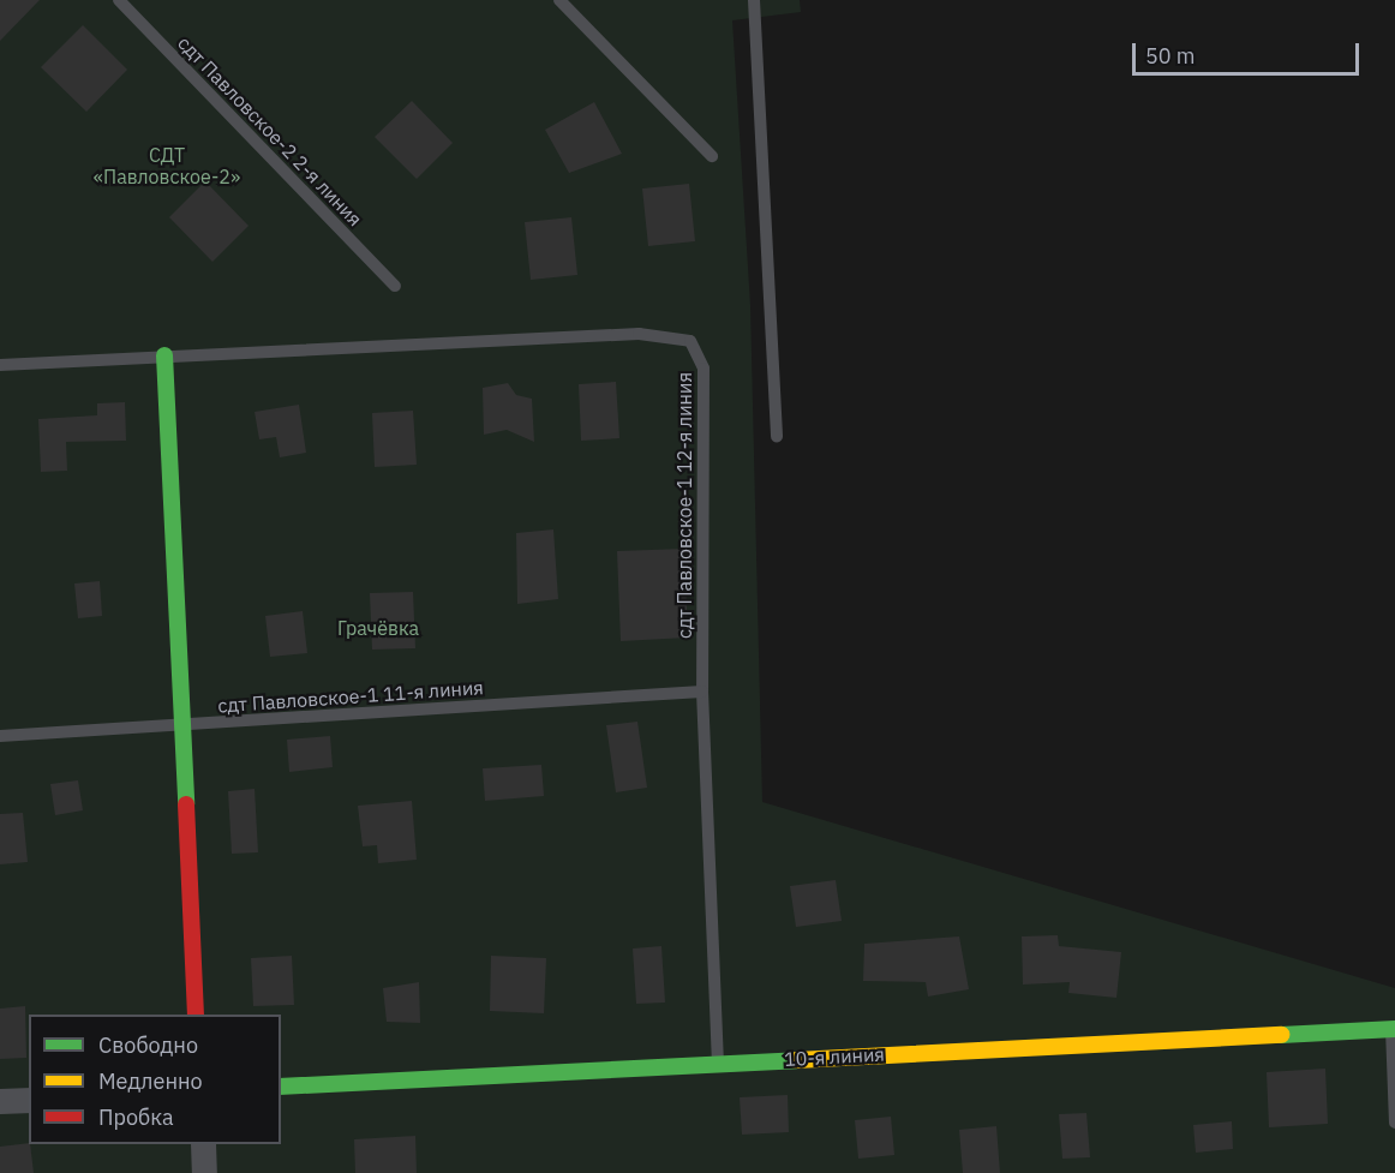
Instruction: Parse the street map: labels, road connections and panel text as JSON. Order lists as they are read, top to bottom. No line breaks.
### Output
{"streets":{"street":["10-я линия"],"lane":["сдт Павловское-2 2-я линия","сдт Павловское-1 12-я линия","сдт Павловское-1 11-я линия"]},"crossings":[["сдт Павловское-1 12-я линия","сдт Павловское-1 11-я линия"],["сдт Павловское-1 12-я линия","10-я линия"]],"parks":["СДТ «Павловское-2»","Грачёвка"],"legend":["Свободно","Медленно","Пробка"],"scale_bar":"50 m"}
